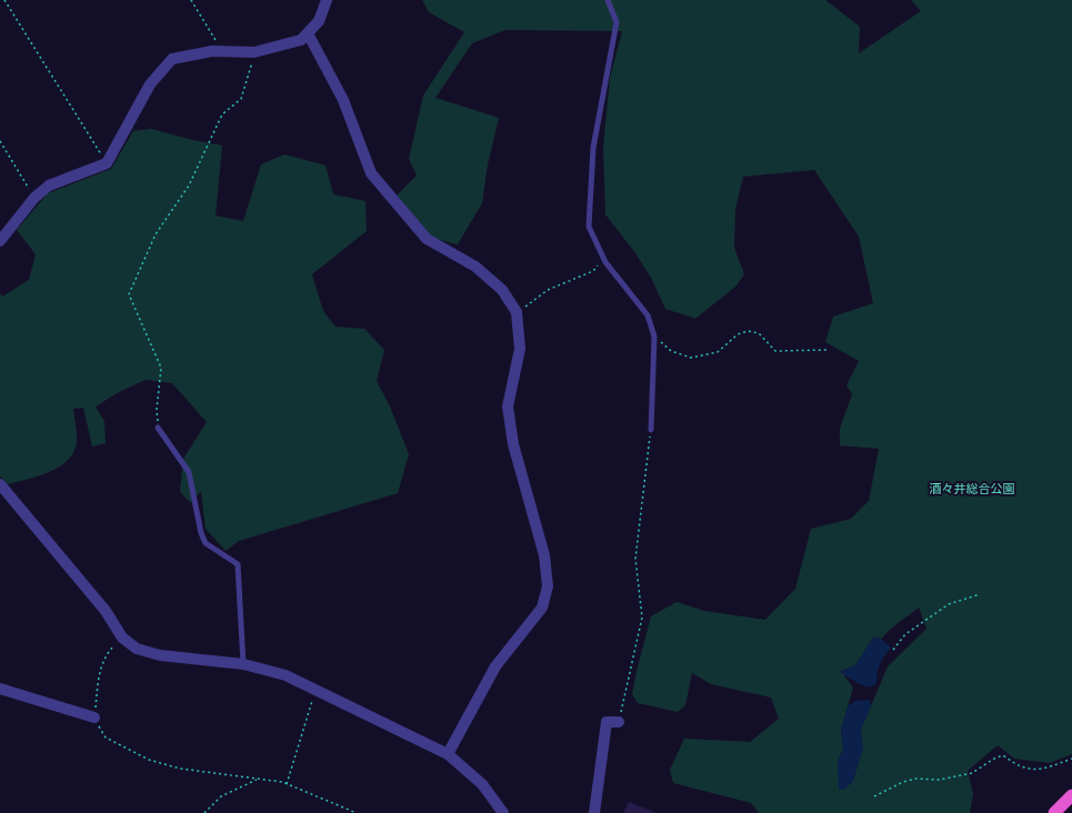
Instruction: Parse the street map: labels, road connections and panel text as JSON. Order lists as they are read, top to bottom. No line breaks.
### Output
{"parks":["酒々井総合公園"]}
